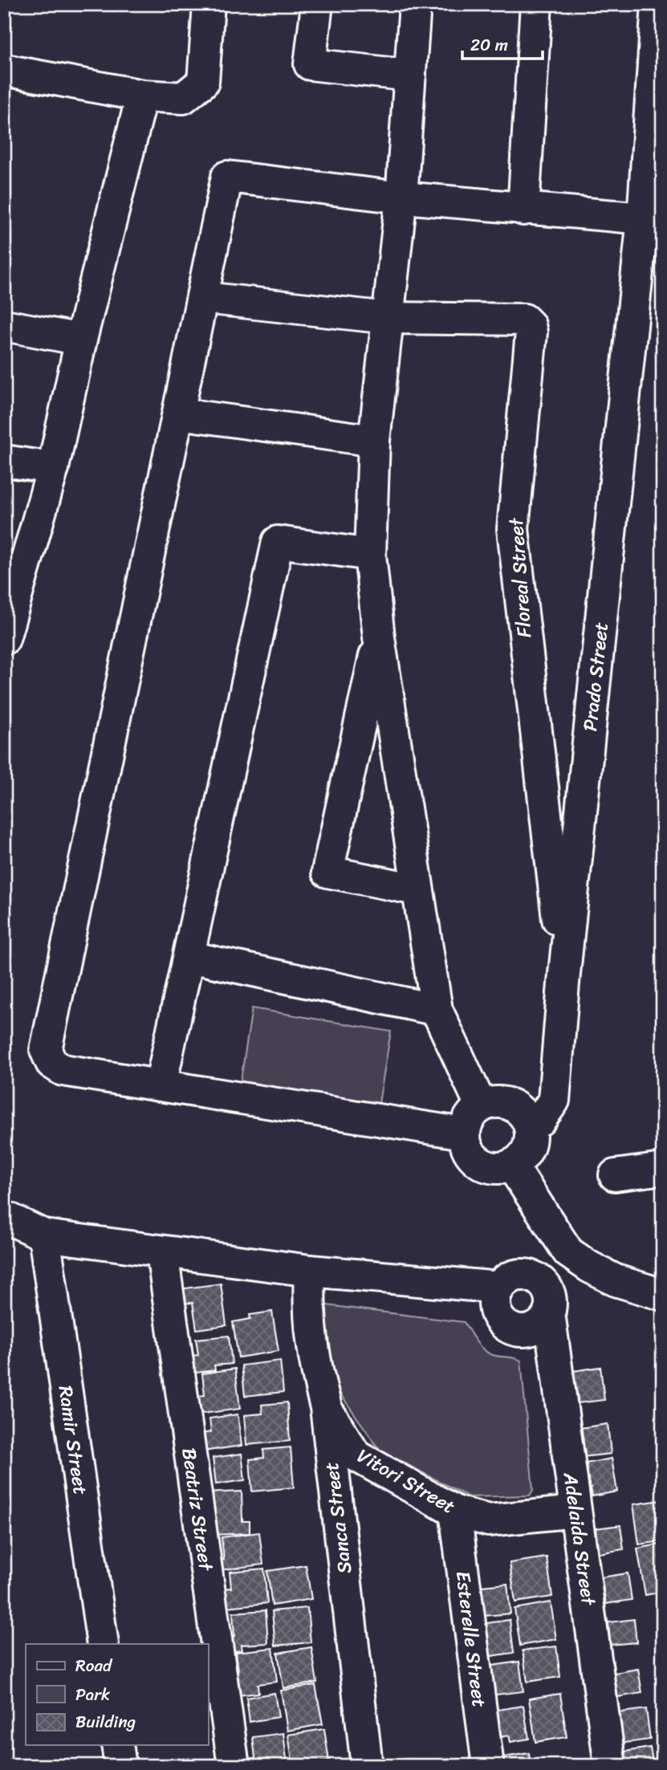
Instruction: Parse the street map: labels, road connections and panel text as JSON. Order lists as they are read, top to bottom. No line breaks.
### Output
{"streets":{"street":["Floreal Street","Prado Street","Ramir Street","Vitori Street","Beatriz Street","Sanca Street","Adelaida Street","Esterelle Street"]},"crossings":[["Floreal Street","Prado Street"],["Vitori Street","Sanca Street"],["Vitori Street","Adelaida Street"],["Vitori Street","Esterelle Street"]],"legend":["Road","Park","Building"],"scale_bar":"20 m"}
